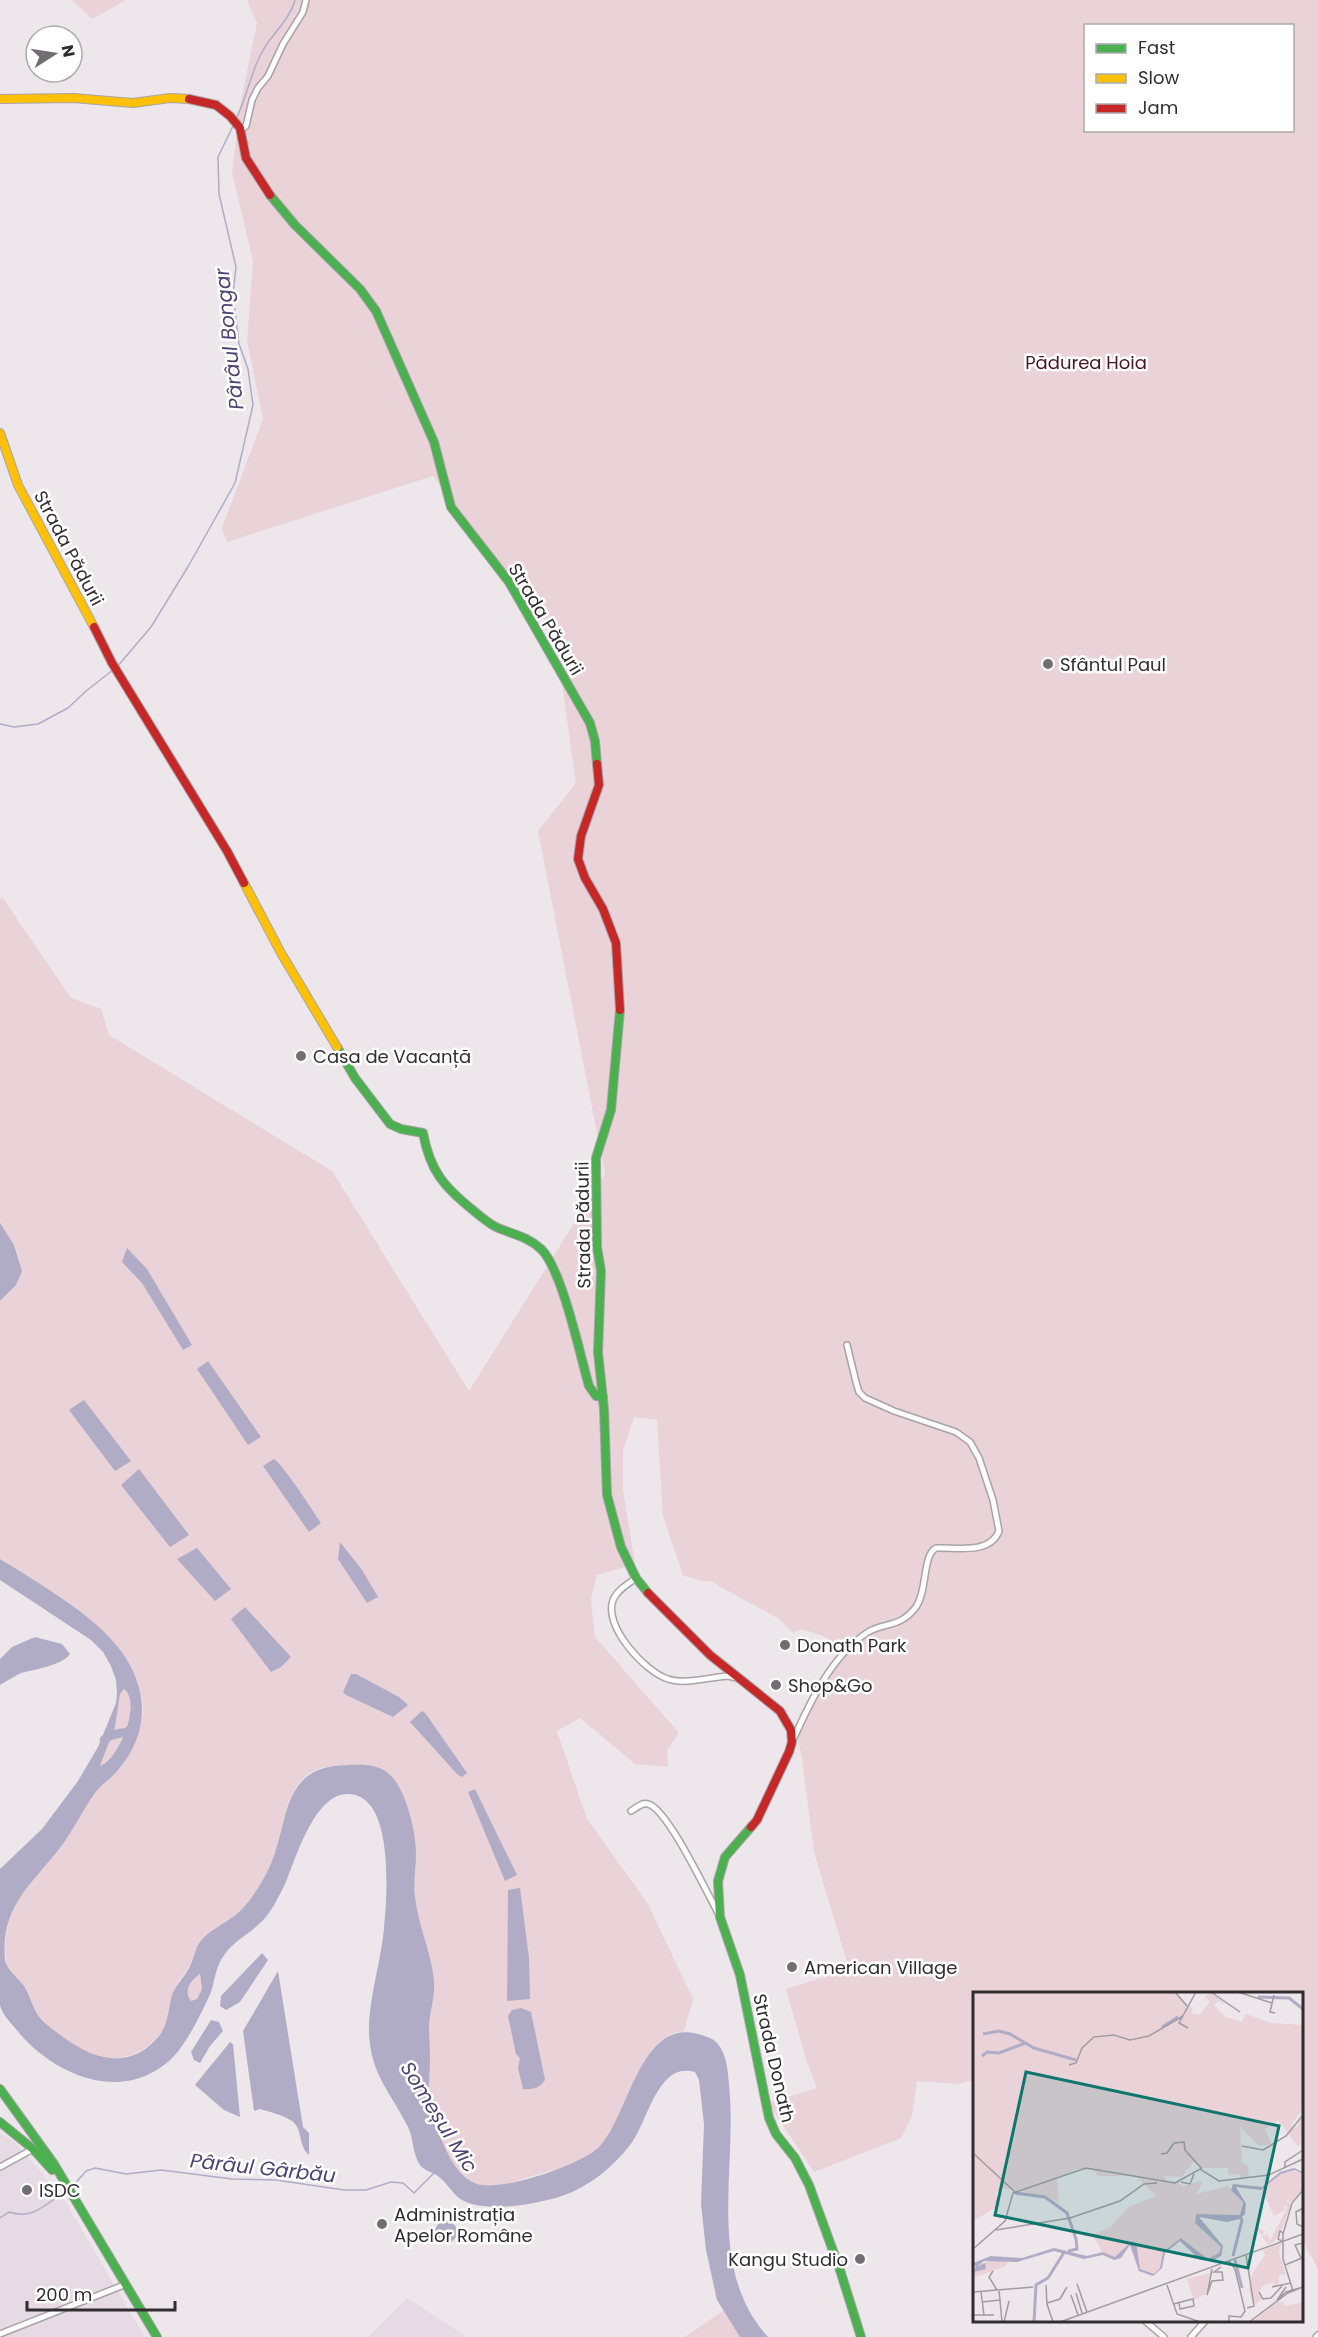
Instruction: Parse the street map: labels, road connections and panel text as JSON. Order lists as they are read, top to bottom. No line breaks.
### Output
{"streets":{"street":["Strada Pădurii","Strada Donath"]},"crossings":[["Strada Pădurii","Strada Donath"]],"water":["Pârâul Bongar","Someșul Mic","Pârâul Gârbău"],"parks":["Pădurea Hoia"],"places":["Sfântul Paul","Casa de Vacanță","Donath Park","Shop&Go","American Village","ISDC","Administrația Apelor Române","Kangu Studio"],"legend":["Fast","Slow","Jam"],"scale_bar":"200 m","north":"right"}
